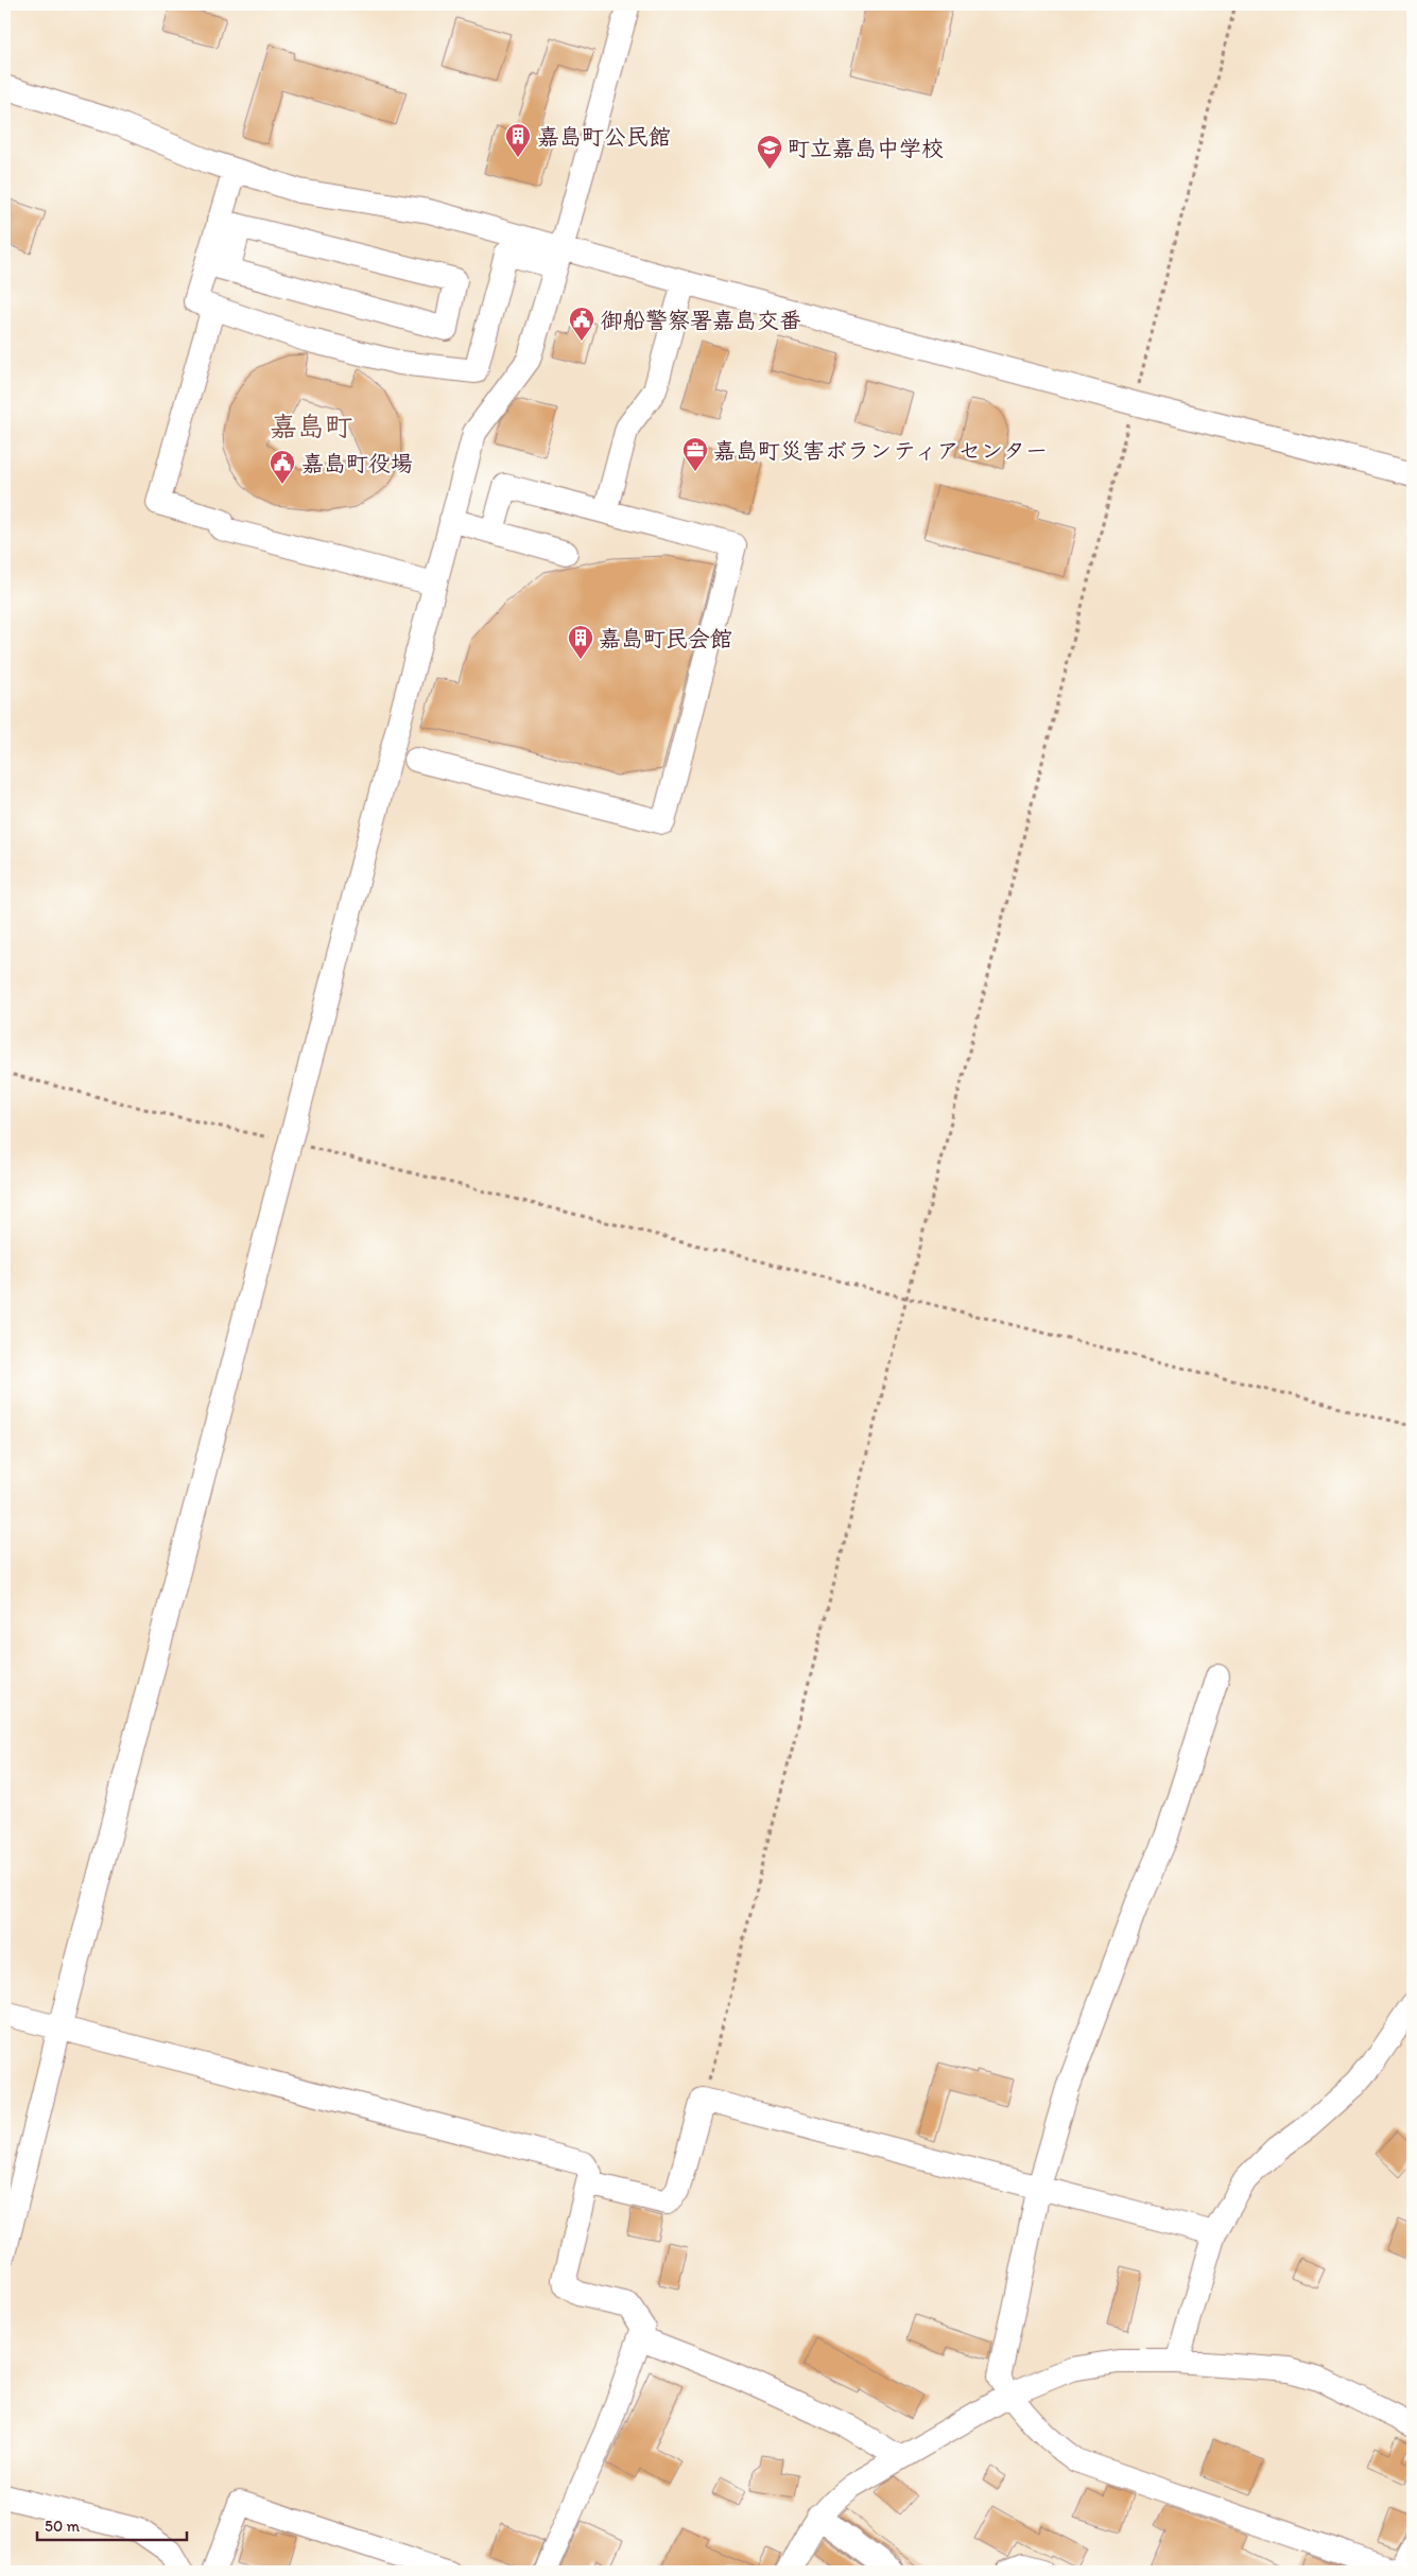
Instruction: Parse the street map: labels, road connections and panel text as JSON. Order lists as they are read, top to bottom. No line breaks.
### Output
{"districts":["嘉島町"],"places":{"building":["嘉島町公民館","嘉島町民会館"],"school or university":["町立嘉島中学校"],"public building":["御船警察署嘉島交番","嘉島町役場"],"office":["嘉島町災害ボランティアセンター"]},"scale_bar":"50 m"}
